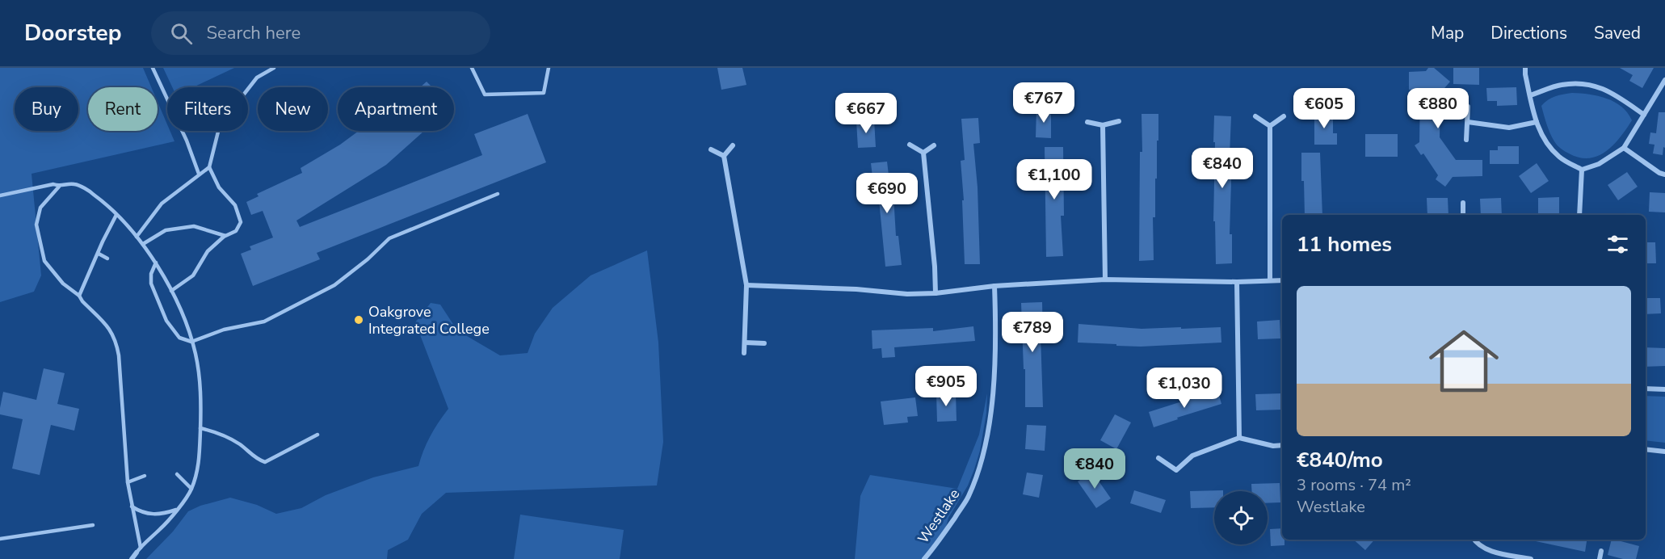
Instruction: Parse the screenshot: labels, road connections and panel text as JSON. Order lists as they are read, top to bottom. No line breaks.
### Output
{"streets":{"street":["Westlake"]},"places":["Oakgrove Integrated College"],"page":{"header":"Doorstep","search":"Search here","nav":["Map","Directions","Saved"],"price":["€767","€605","€880","€667","€840","€1,100","€690","€789","€905","€1,030","€840"],"chip":["Buy","Rent","Filters","New","Apartment"],"heading":"11 homes","list":[{"name":"€840/mo","note":"3 rooms · 74 m² · Westlake"}]}}
